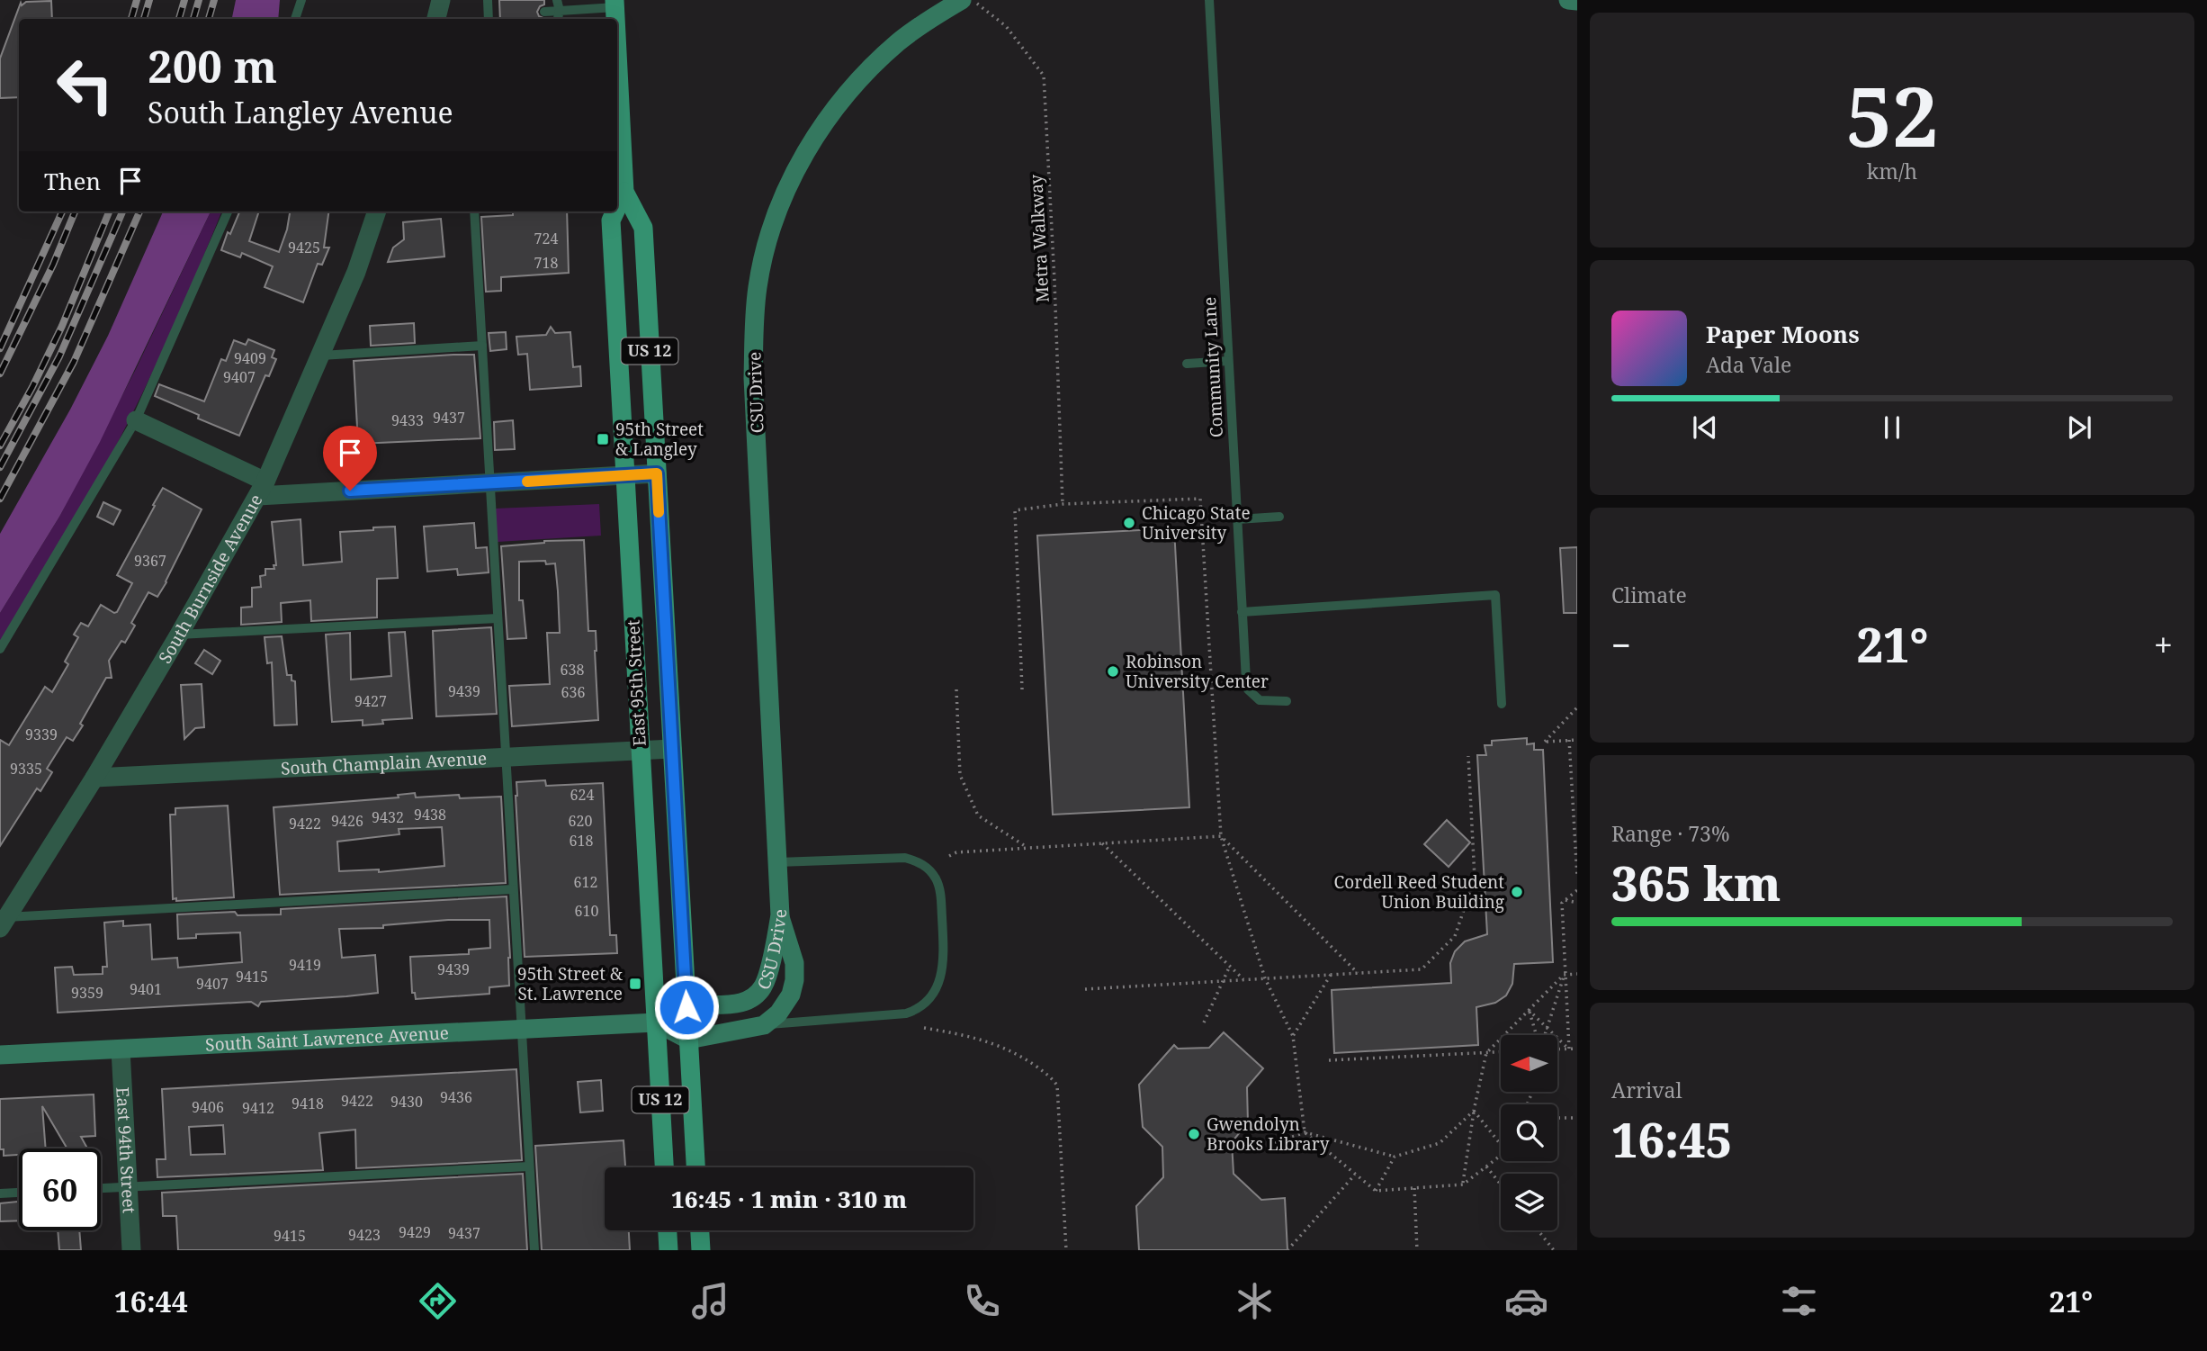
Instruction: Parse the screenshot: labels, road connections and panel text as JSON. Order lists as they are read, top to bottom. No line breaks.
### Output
{"streets":{"main road":["US 12","East 95th Street"],"street":["CSU Drive","South Burnside Avenue","South Champlain Avenue","South Saint Lawrence Avenue","East 94th Street"],"lane":["Community Lane"],"path":["Metra Walkway"]},"crossings":[["CSU Drive","East 95th Street"],["South Burnside Avenue","South Champlain Avenue"],["East 95th Street","South Champlain Avenue"],["East 95th Street","South Saint Lawrence Avenue"],["South Saint Lawrence Avenue","East 94th Street"]],"places":{"transit":["95th Street & Langley","95th Street & St. Lawrence"],"other":["Chicago State University","Robinson University Center","Cordell Reed Student Union Building","Gwendolyn Brooks Library"]},"house_numbers":["724","9425","718","9409","9407","9437","9433","9367","638","9439","636","9427","9339","9335","624","9438","9432","9426","620","9422","618","612","610","9419","9439","9415","9407","9401","9359","9436","9422","9430","9418","9406","9412","9429","9437","9423","9415"],"north":"left","page":{"tile":[["52","km/h"],"Climate",["Range · 73%","365 km"],["Arrival","16:45"]],"turn":["200 m","South Langley Avenue"],"then":"Then","song":["Paper Moons","Ada Vale"],"heat":["−","21°","+"],"limit":"60","trip":"16:45 · 1 min · 310 m","tabs":["16:44","21°"]}}
